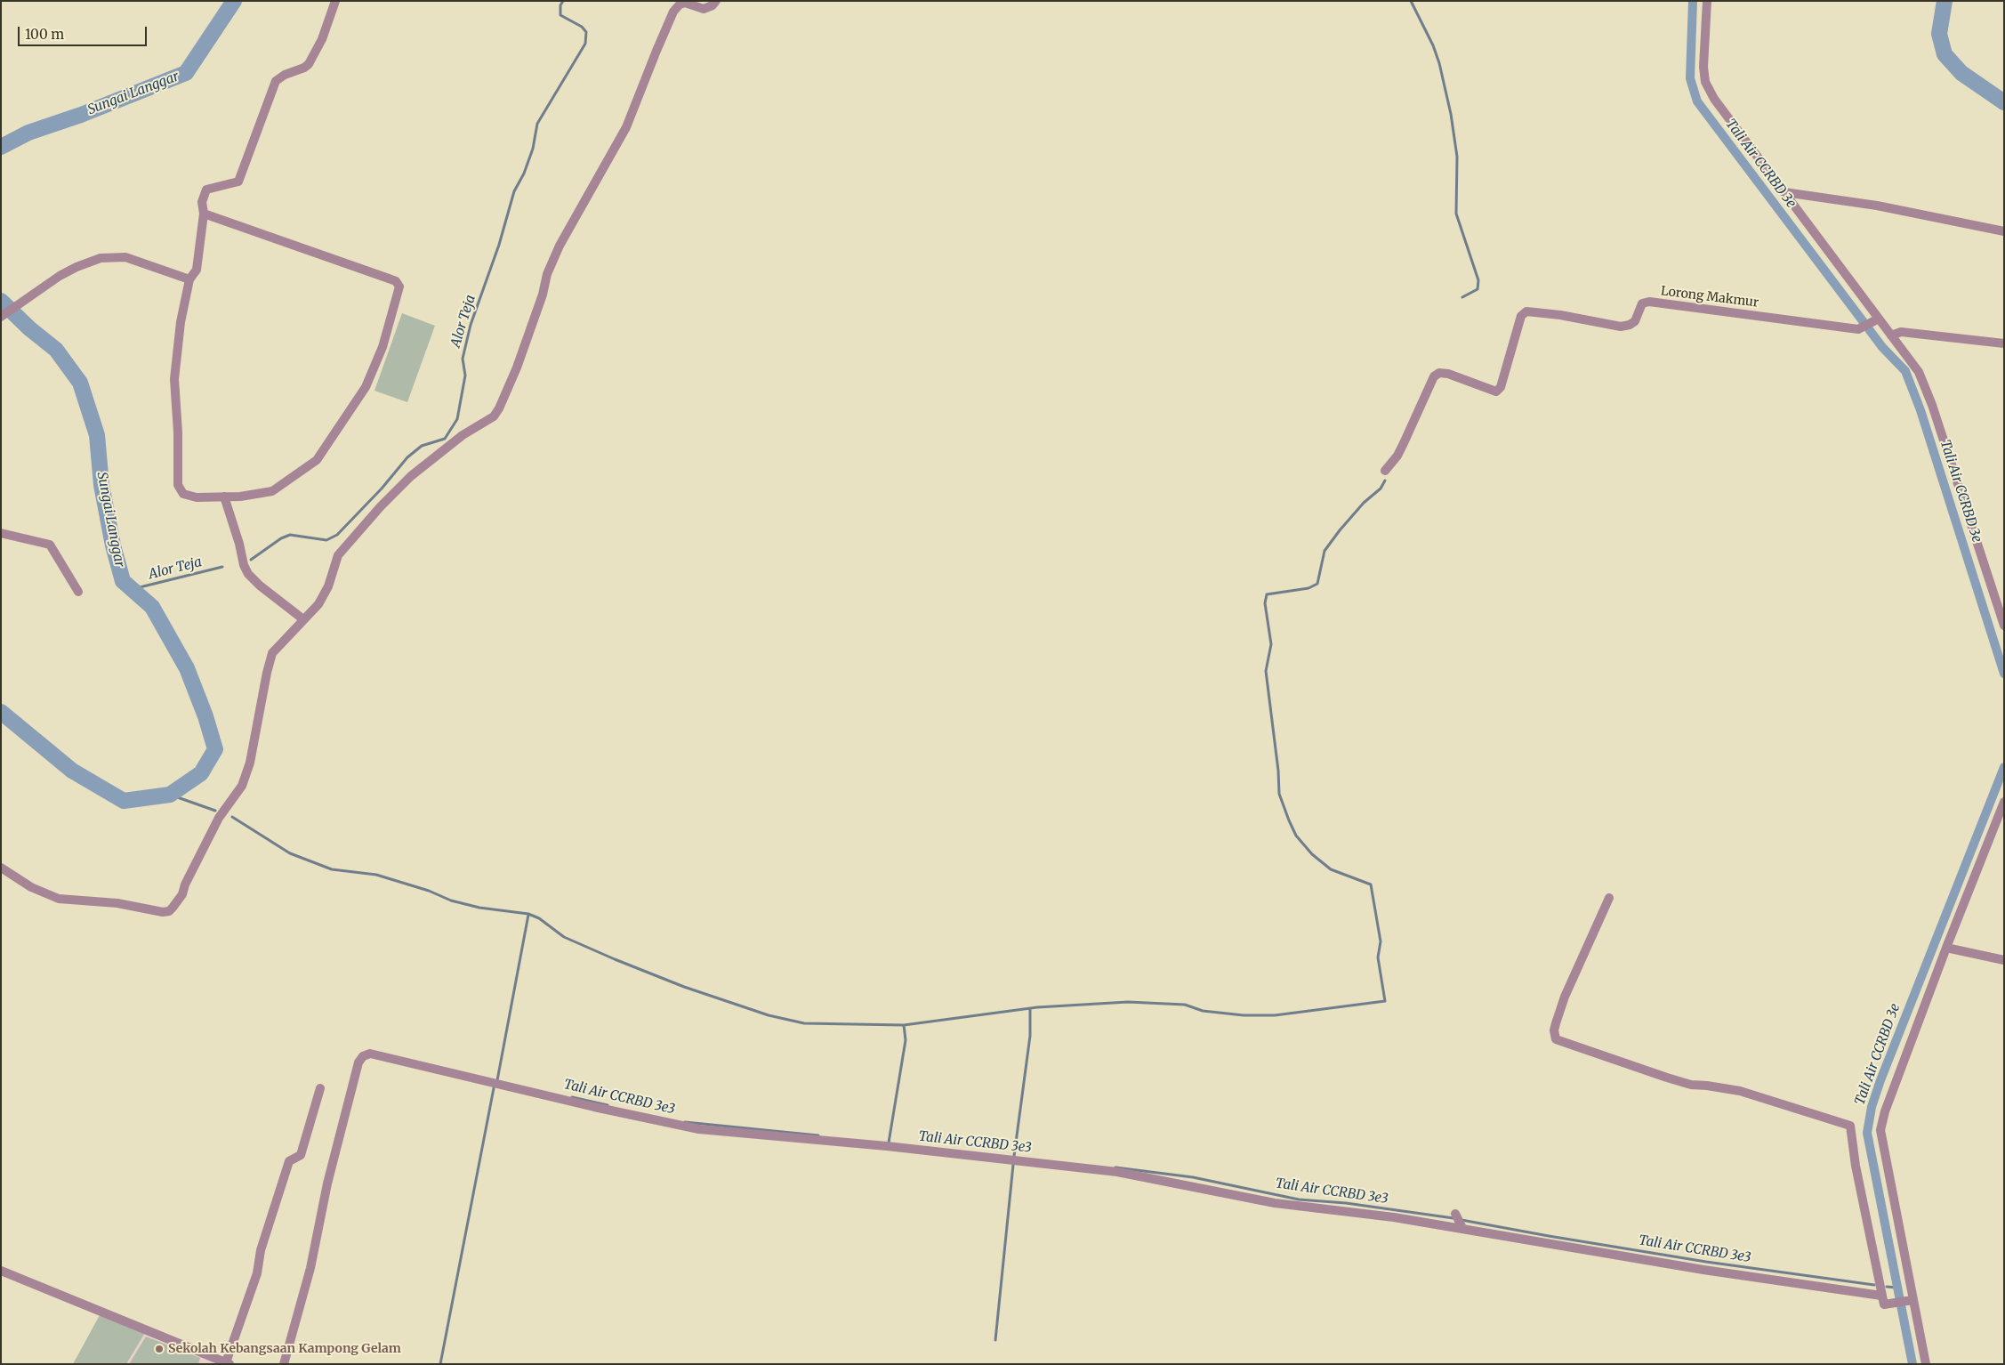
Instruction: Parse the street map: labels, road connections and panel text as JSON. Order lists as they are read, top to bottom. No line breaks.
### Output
{"streets":{"street":["Lorong Makmur"]},"water":["Sungai Langgar","Tali Air CCRBD 3e","Alor Teja","Tali Air CCRBD 3e3"],"places":["Sekolah Kebangsaan Kampong Gelam"],"scale_bar":"100 m"}
